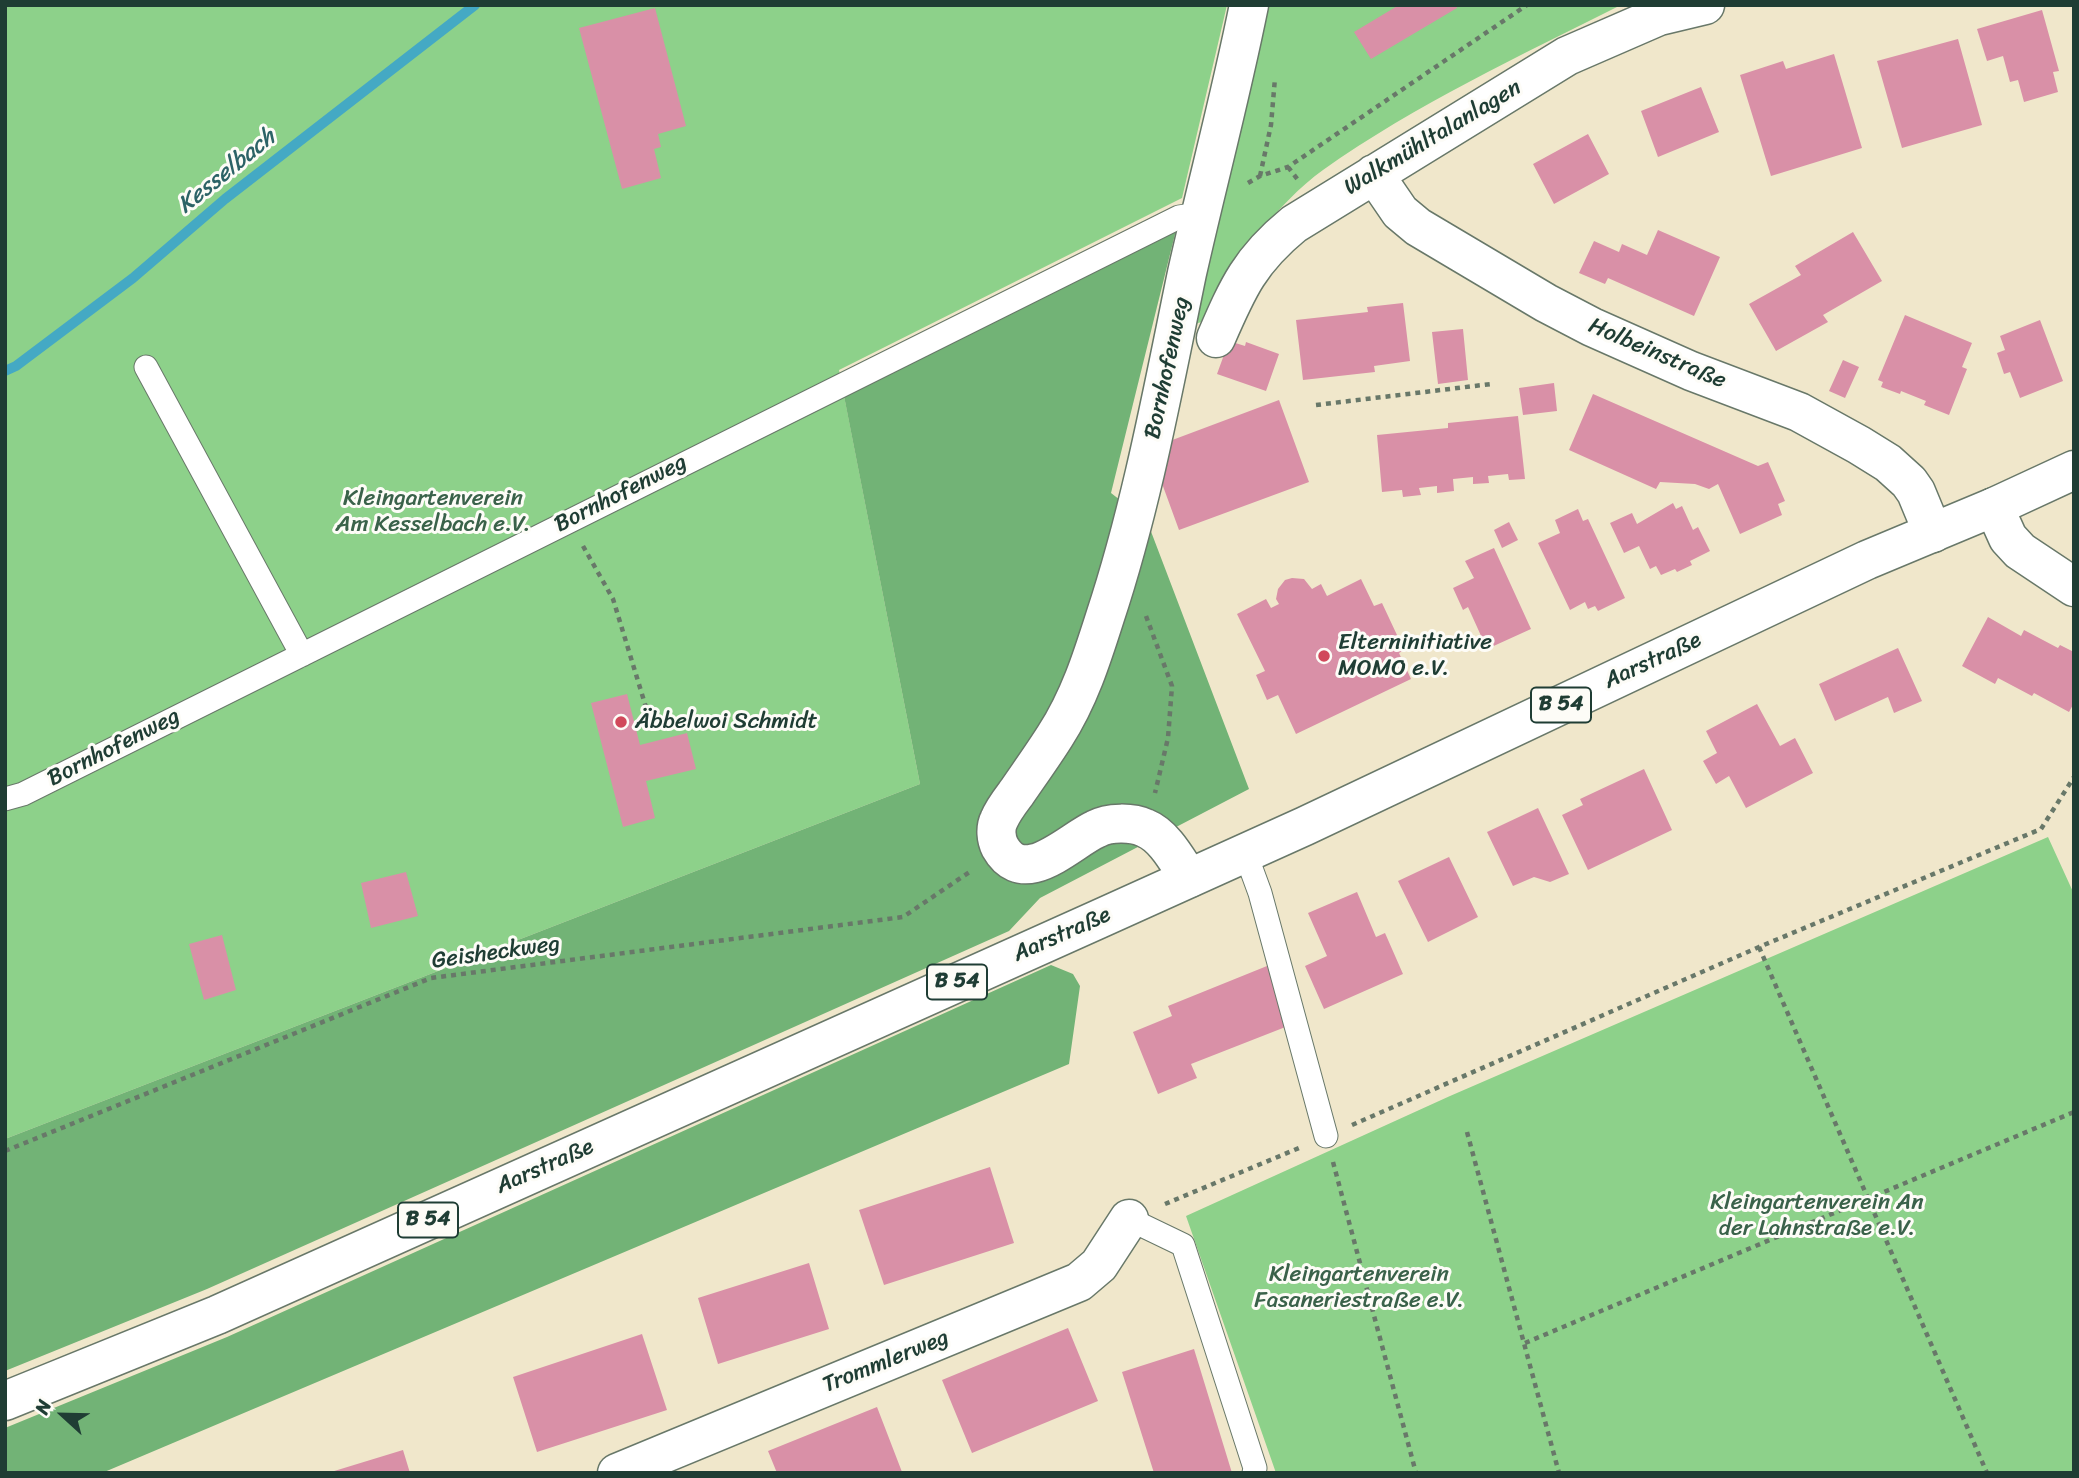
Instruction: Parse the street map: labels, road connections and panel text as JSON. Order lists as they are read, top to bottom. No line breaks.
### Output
{"streets":{"street":["Walkmühltalanlagen","Holbeinstraße","Bornhofenweg","Aarstraße","B 54","Trommlerweg"],"path":["Geisheckweg"]},"crossings":[["Walkmühltalanlagen","Holbeinstraße"],["Holbeinstraße","Aarstraße"],["Bornhofenweg","Geisheckweg"]],"water":["Kesselbach"],"parks":["Kleingartenverein Am Kesselbach e.V.","Kleingartenverein An der Lahnstraße e.V.","Kleingartenverein Fasaneriestraße e.V."],"places":["Elterninitiative MOMO e.V.","Äbbelwoi Schmidt"],"north":"left"}
